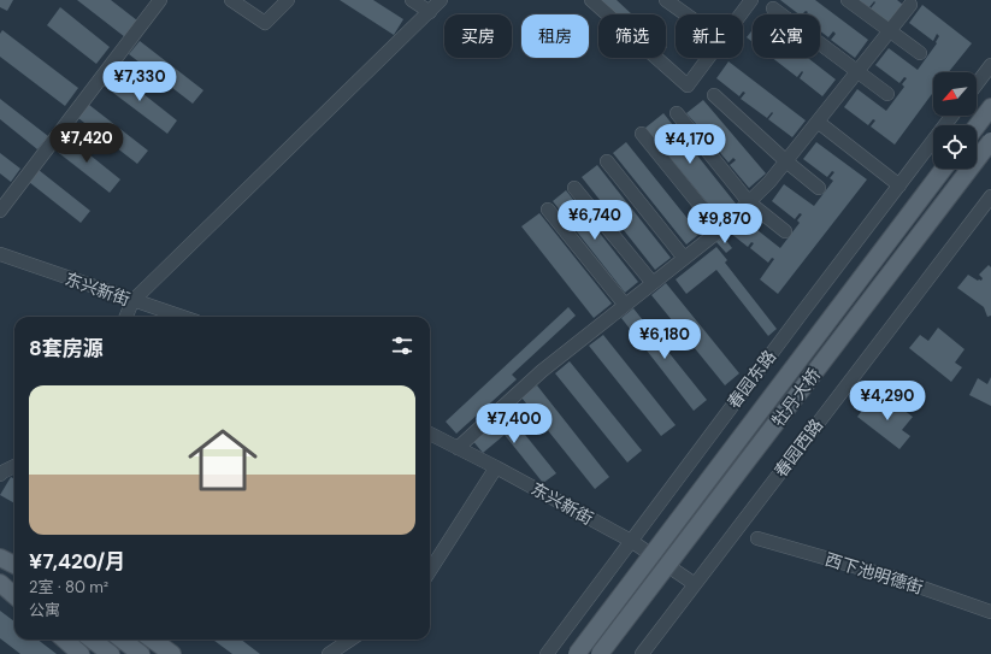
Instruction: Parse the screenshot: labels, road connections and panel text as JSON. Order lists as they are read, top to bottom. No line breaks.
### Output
{"streets":{"main road":["牡丹大桥"],"street":["东兴新街","春园东路","春园西路","西下池明德街"]},"crossings":[["东兴新街","春园东路"],["东兴新街","春园西路"]],"north":"bottom left","page":{"chip":["买房","租房","筛选","新上","公寓"],"price":["¥7,330","¥7,420","¥4,170","¥6,740","¥9,870","¥6,180","¥4,290","¥7,400"],"heading":"8套房源","list":[{"name":"¥7,420/月","note":"2室 · 80 m² · 公寓"}]}}
